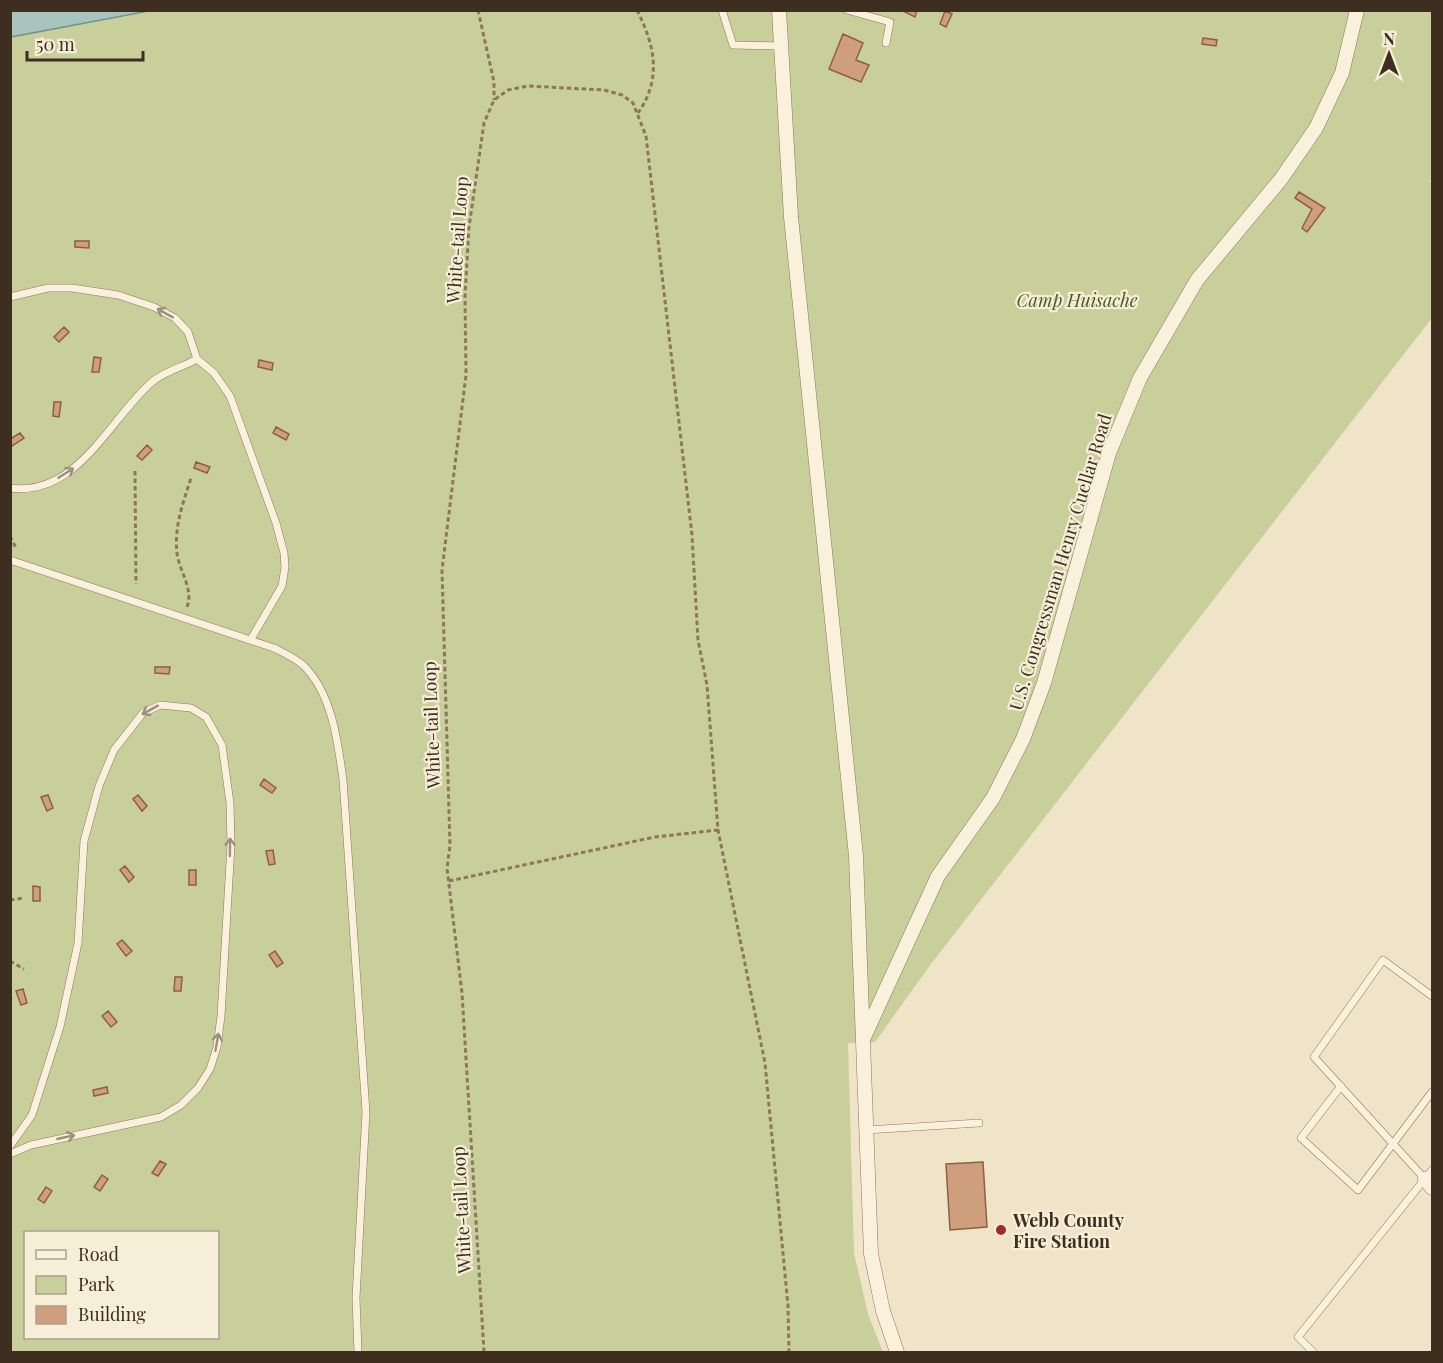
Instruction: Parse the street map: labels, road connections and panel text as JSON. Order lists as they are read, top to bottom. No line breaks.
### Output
{"streets":{"street":["U.S. Congressman Henry Cuellar Road"],"path":["White-tail Loop"]},"parks":["Camp Huisache"],"places":["Webb County Fire Station"],"legend":["Road","Park","Building"],"scale_bar":"50 m","north":"top"}
